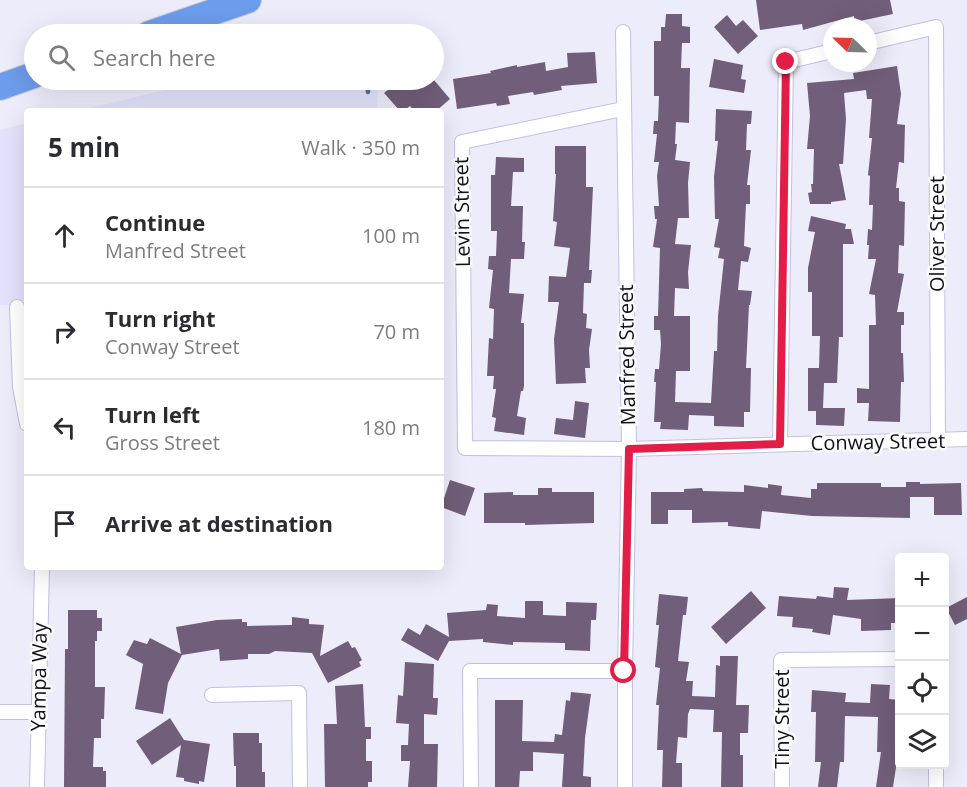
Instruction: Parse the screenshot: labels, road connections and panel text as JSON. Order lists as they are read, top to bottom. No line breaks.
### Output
{"streets":{"street":["Levin Street","Oliver Street","Manfred Street","Conway Street","Yampa Way","Tiny Street"]},"crossings":[["Levin Street","Manfred Street"],["Levin Street","Conway Street"],["Oliver Street","Conway Street"],["Manfred Street","Conway Street"]],"north":"top left","page":{"search":"Search here","heading":["5 min","Walk · 350 m"],"list":[["Continue","Manfred Street","100 m"],["Turn right","Conway Street","70 m"],["Turn left","Gross Street","180 m"],"Arrive at destination"],"map_buttons":["+","−"]}}
